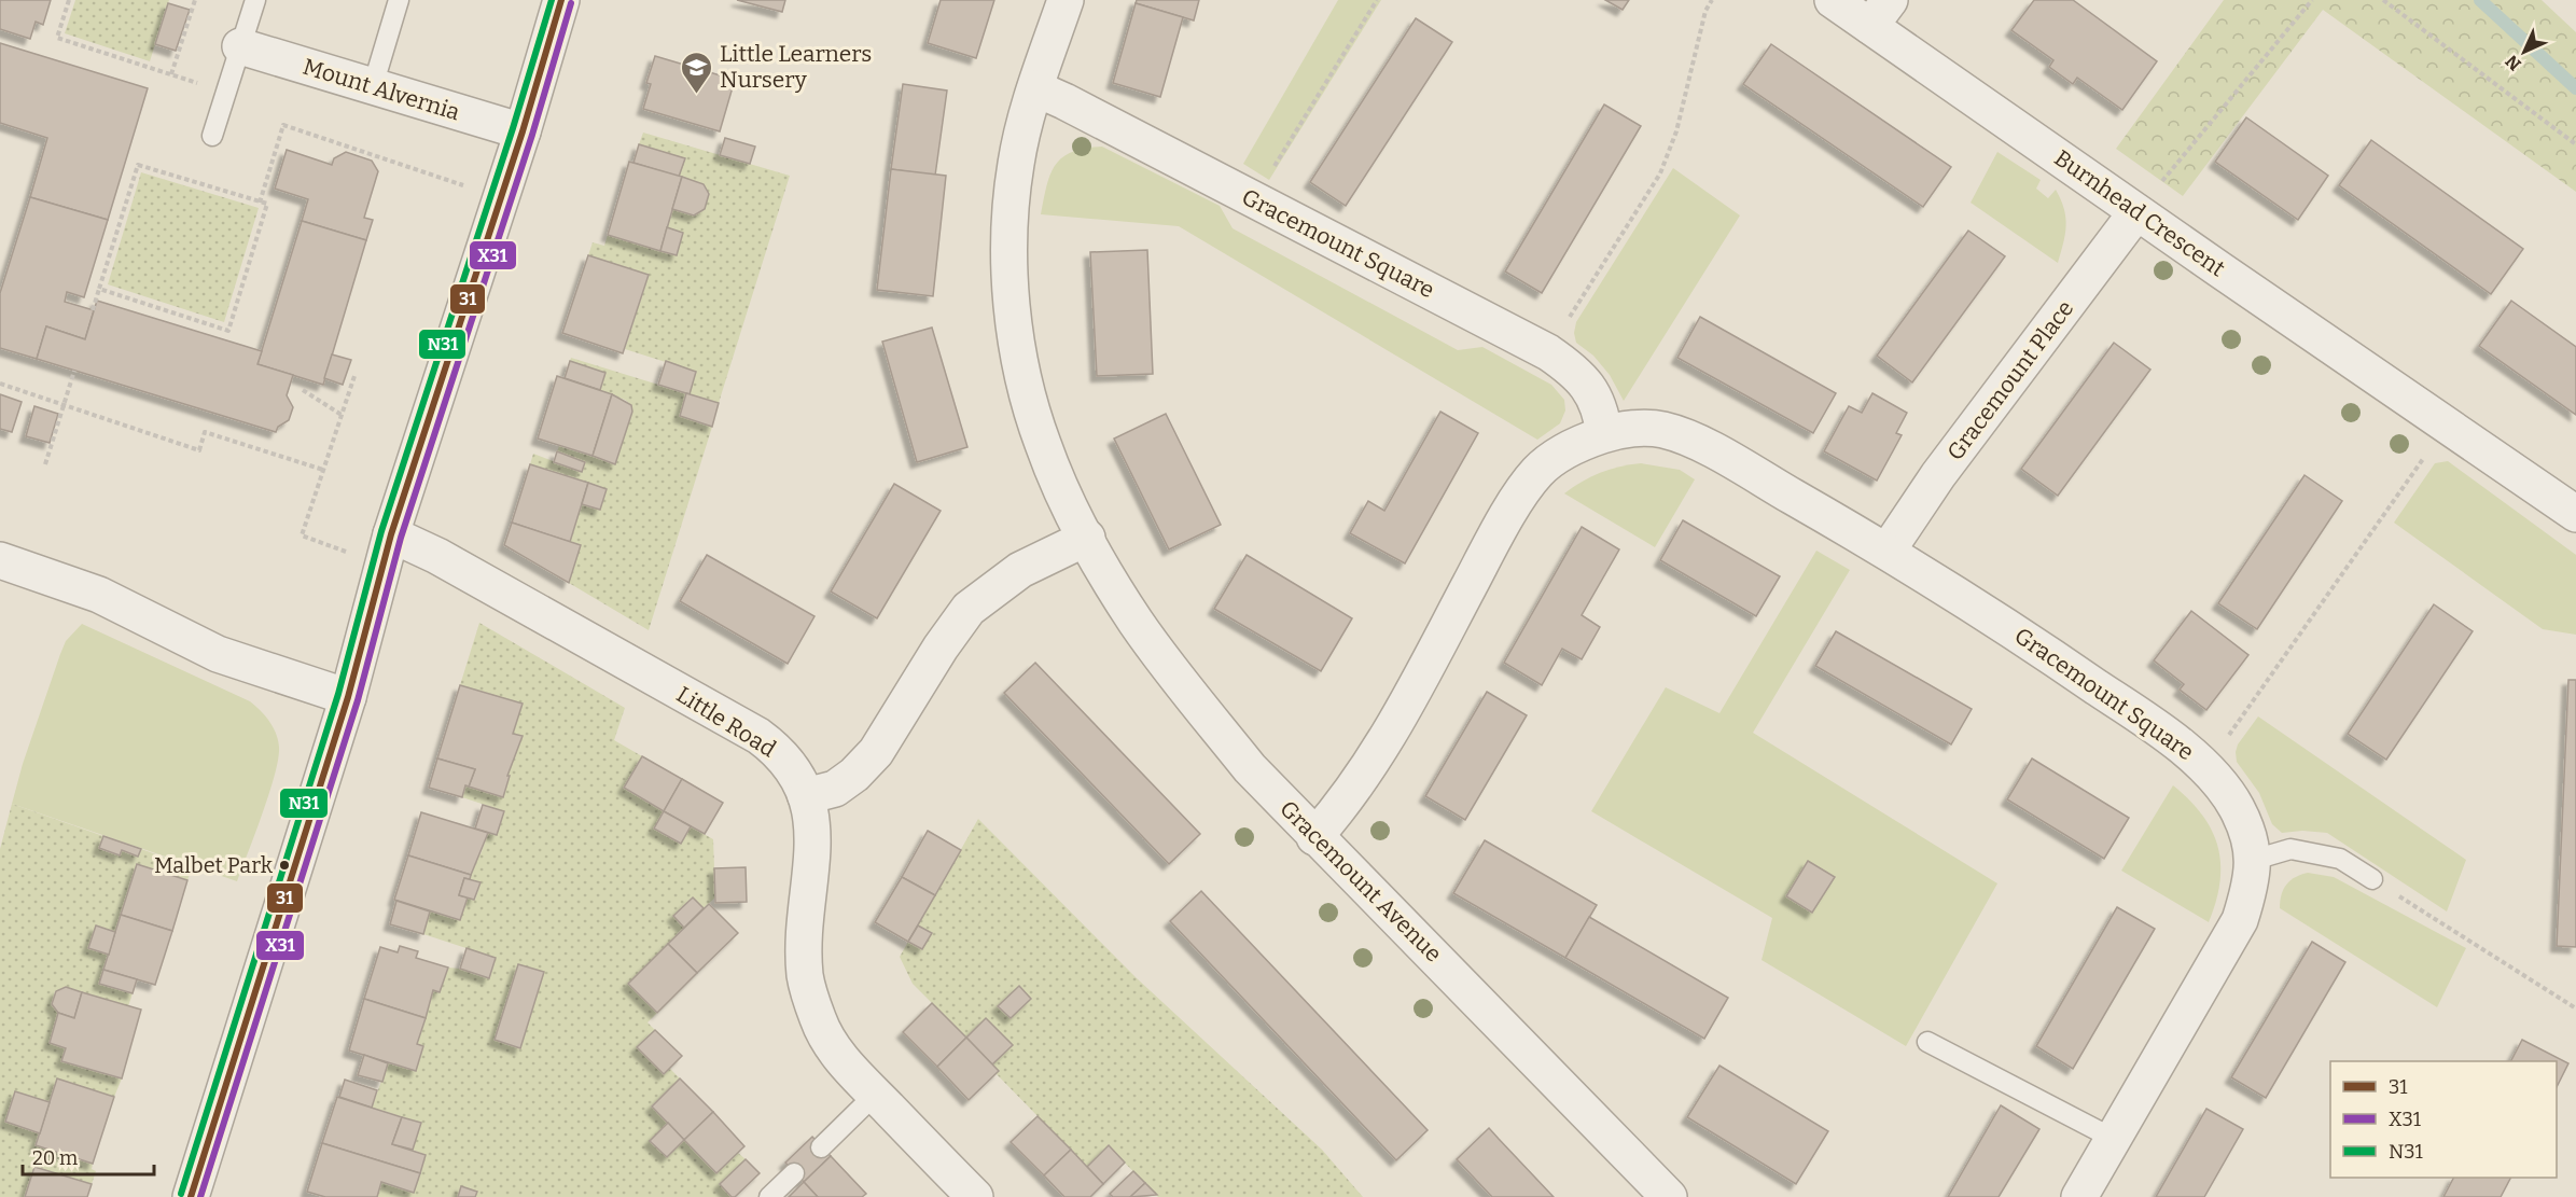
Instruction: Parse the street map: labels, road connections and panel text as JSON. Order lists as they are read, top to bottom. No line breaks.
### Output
{"streets":{"street":["Mount Alvernia","Burnhead Crescent","Gracemount Square","Gracemount Place","Little Road","Gracemount Avenue"]},"crossings":[["Burnhead Crescent","Gracemount Place"],["Gracemount Square","Gracemount Place"],["Gracemount Square","Gracemount Avenue"]],"places":{"school or university":["Little Learners Nursery"],"other":["Malbet Park"]},"lines":["transit line 31","transit line N31","transit line X31"],"legend":["31","X31","N31"],"scale_bar":"20 m","north":"bottom left"}
